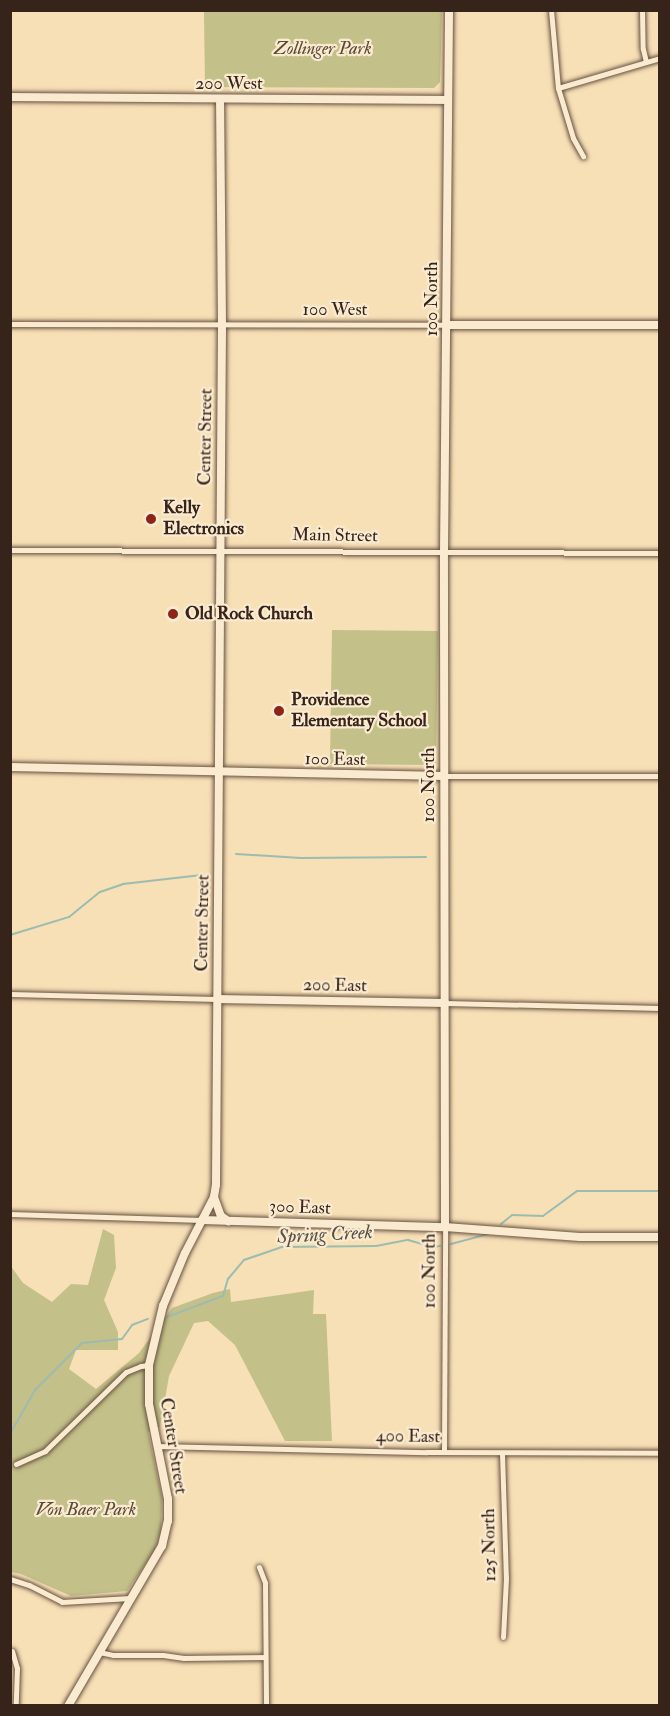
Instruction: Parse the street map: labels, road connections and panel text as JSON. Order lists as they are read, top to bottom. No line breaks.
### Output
{"streets":{"street":["200 West","100 North","100 West","Center Street","Main Street","100 East","200 East","300 East","400 East","125 North"]},"crossings":[["200 West","100 North"],["200 West","Center Street"],["100 North","100 West"],["100 North","Main Street"],["100 North","100 East"],["100 North","200 East"],["100 North","300 East"],["100 North","400 East"],["100 West","Center Street"],["Center Street","Main Street"],["Center Street","100 East"],["Center Street","200 East"],["Center Street","300 East"],["Center Street","400 East"],["400 East","125 North"]],"water":["Spring Creek"],"parks":["Zollinger Park","Von Baer Park"],"places":["Kelly Electronics","Old Rock Church","Providence Elementary School"]}
